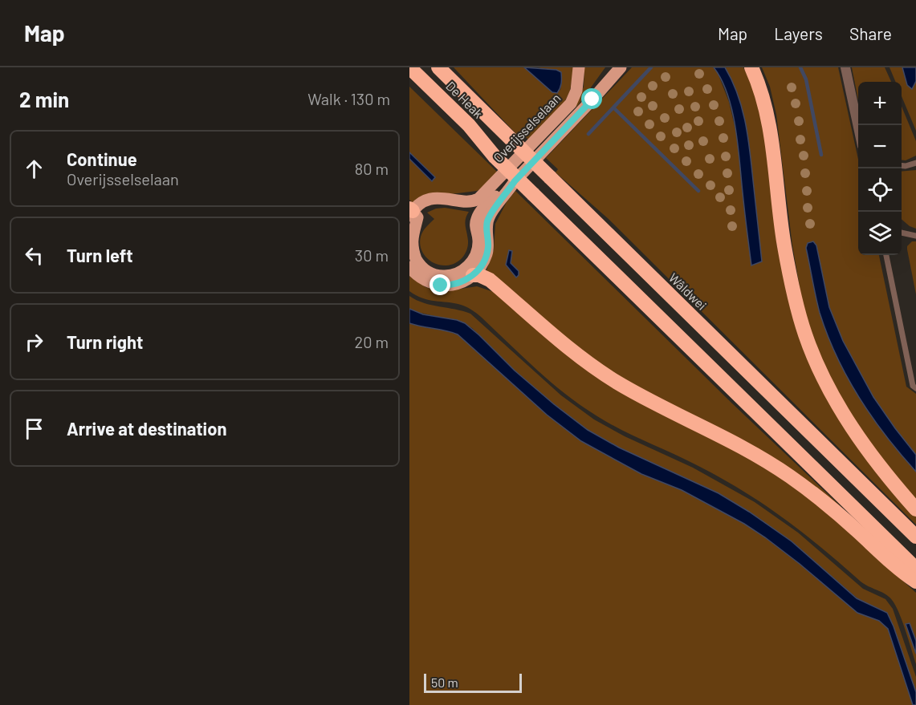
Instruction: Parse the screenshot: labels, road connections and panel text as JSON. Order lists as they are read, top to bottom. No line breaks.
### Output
{"streets":{"highway":["De Heak","Wâldwei"],"main road":["Overijsselselaan"]},"scale_bar":"50 m","page":{"header":"Map","nav":["Map","Layers","Share"],"heading":["2 min","Walk · 130 m"],"map_buttons":["+","−"],"list":[["Continue","Overijsselselaan","80 m"],["Turn left","30 m"],["Turn right","20 m"],"Arrive at destination"],"scale":"50 m"}}
